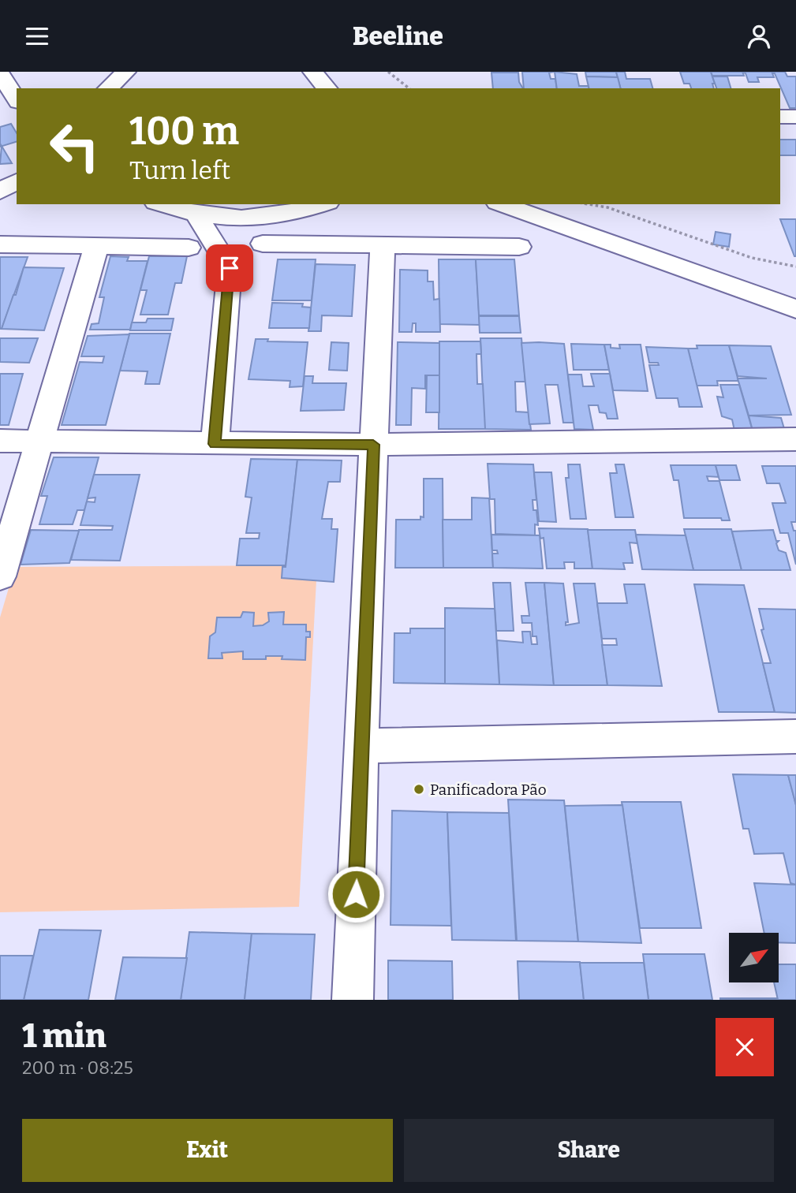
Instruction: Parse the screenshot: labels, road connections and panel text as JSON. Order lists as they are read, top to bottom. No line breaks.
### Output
{"places":["Panificadora Pão"],"north":"top right","page":{"header":"Beeline","turn":["100 m","Turn left"],"heading":["1 min","200 m · 08:25"],"buttons":["Exit","Share"]}}
